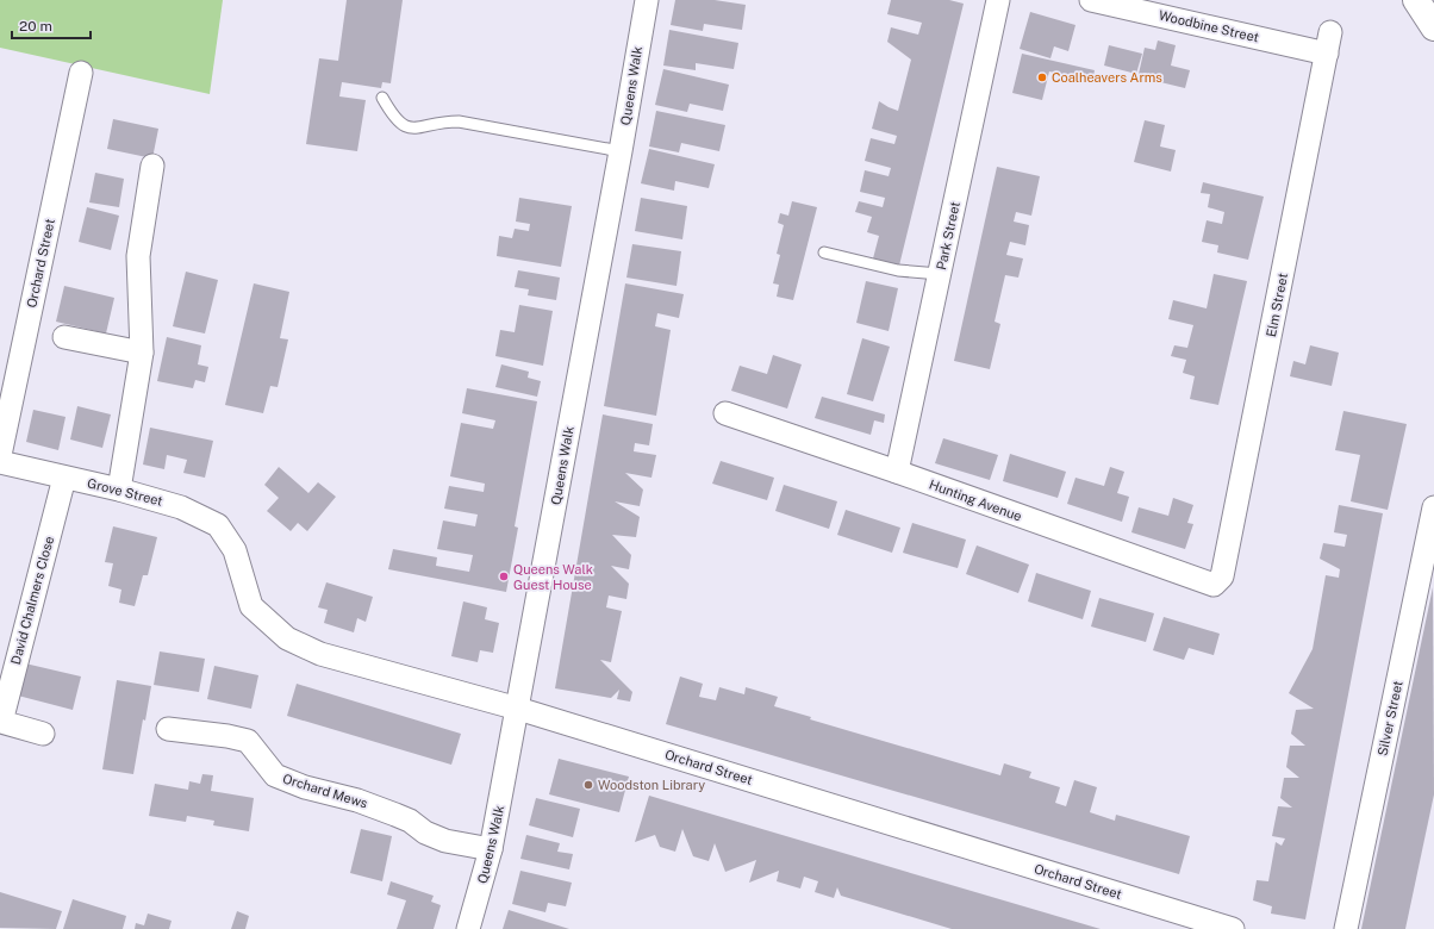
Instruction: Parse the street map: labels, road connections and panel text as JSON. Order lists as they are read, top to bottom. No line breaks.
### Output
{"streets":{"street":["Woodbine Street","Queens Walk","Park Street","Orchard Street","Elm Street","Grove Street","Hunting Avenue","David Chalmers Close","Silver Street","Orchard Mews"]},"crossings":[["Woodbine Street","Elm Street"],["Queens Walk","Orchard Street"],["Queens Walk","Orchard Mews"],["Park Street","Hunting Avenue"],["Orchard Street","Grove Street"],["Elm Street","Hunting Avenue"],["Grove Street","David Chalmers Close"]],"places":["Coalheavers Arms","Queens Walk Guest House","Woodston Library"],"scale_bar":"20 m"}
